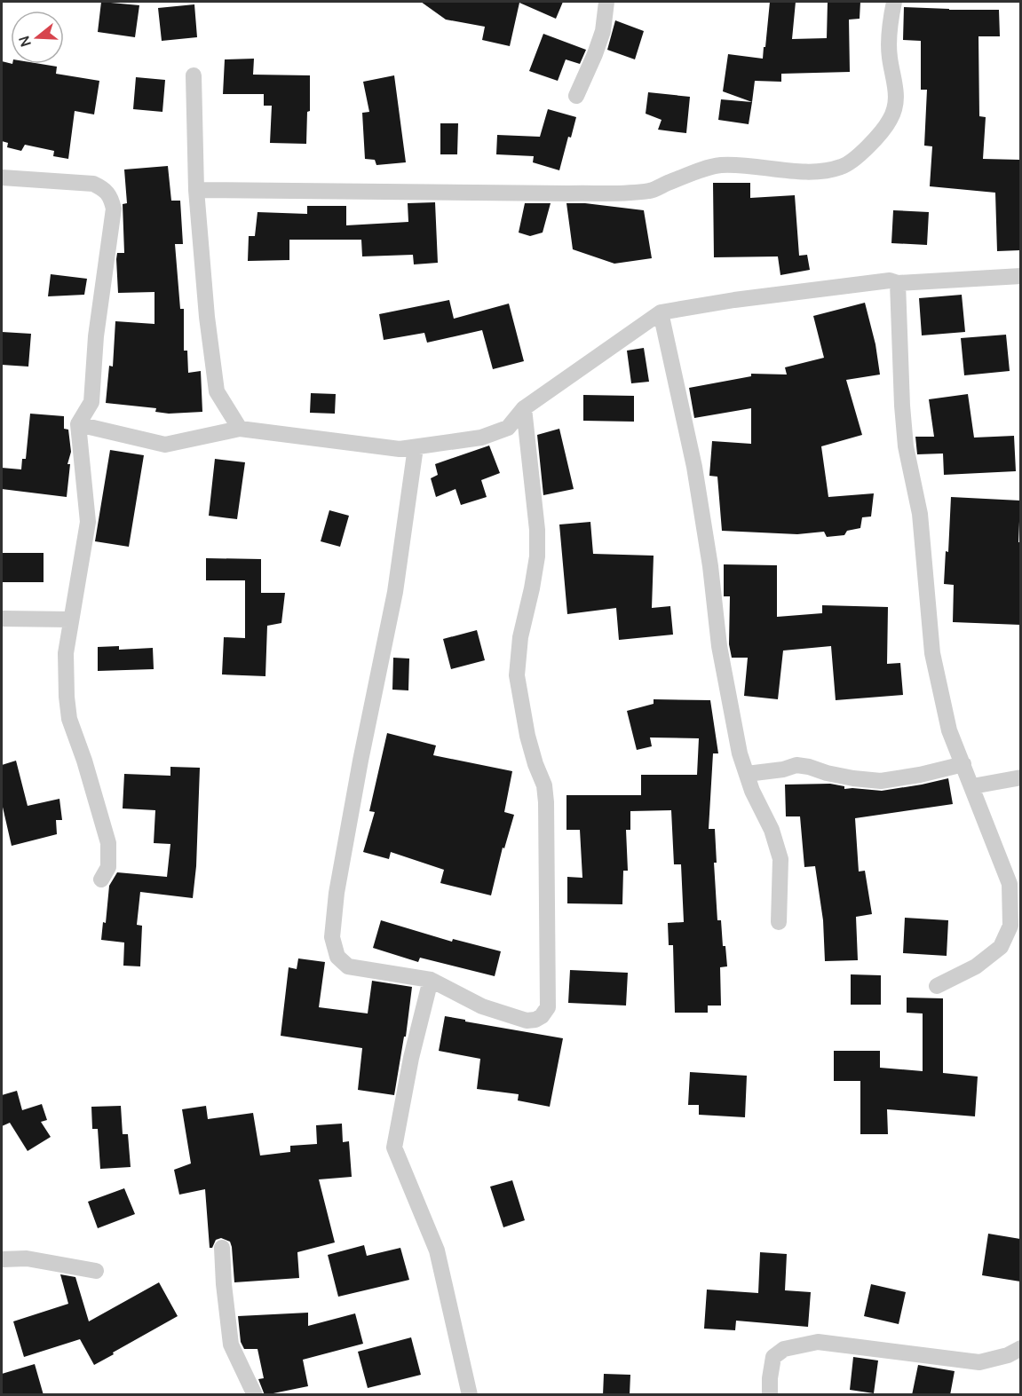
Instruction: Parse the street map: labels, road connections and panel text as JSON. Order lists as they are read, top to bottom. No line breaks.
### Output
{"north":"left"}
